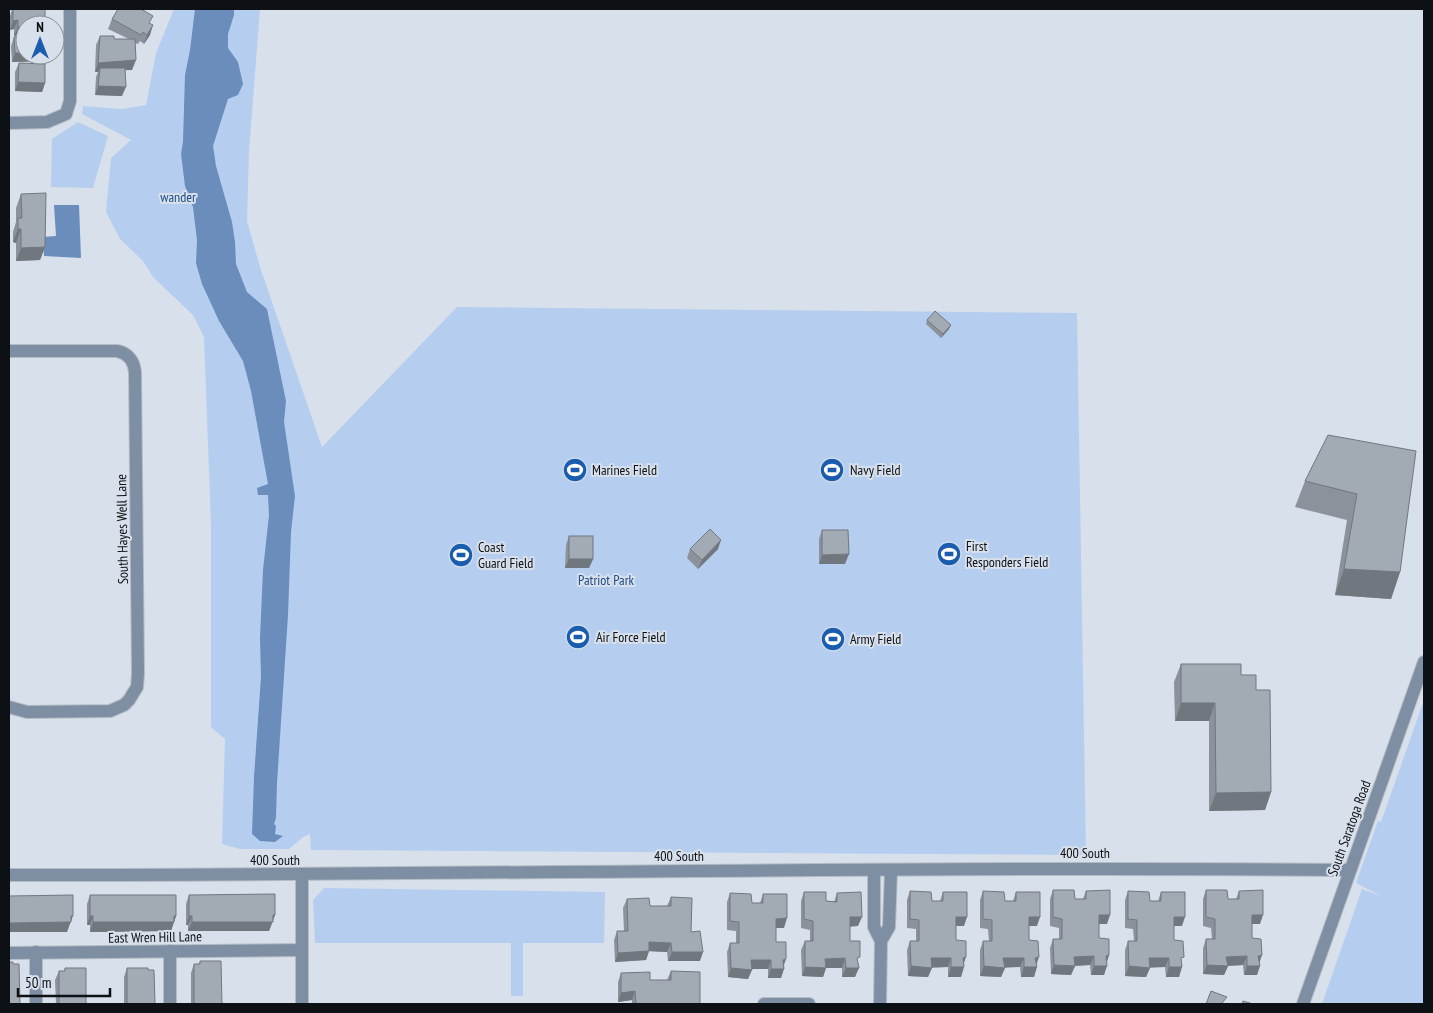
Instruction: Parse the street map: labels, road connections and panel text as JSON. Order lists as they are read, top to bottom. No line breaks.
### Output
{"streets":{"street":["South Hayes Well Lane","South Saratoga Road","400 South","East Wren Hill Lane"]},"crossings":[["South Saratoga Road","400 South"]],"parks":["wander","Patriot Park"],"places":{"sports":["Marines Field","Navy Field","First Responders Field","Coast Guard Field","Air Force Field","Army Field"]},"scale_bar":"50 m","north":"top"}
